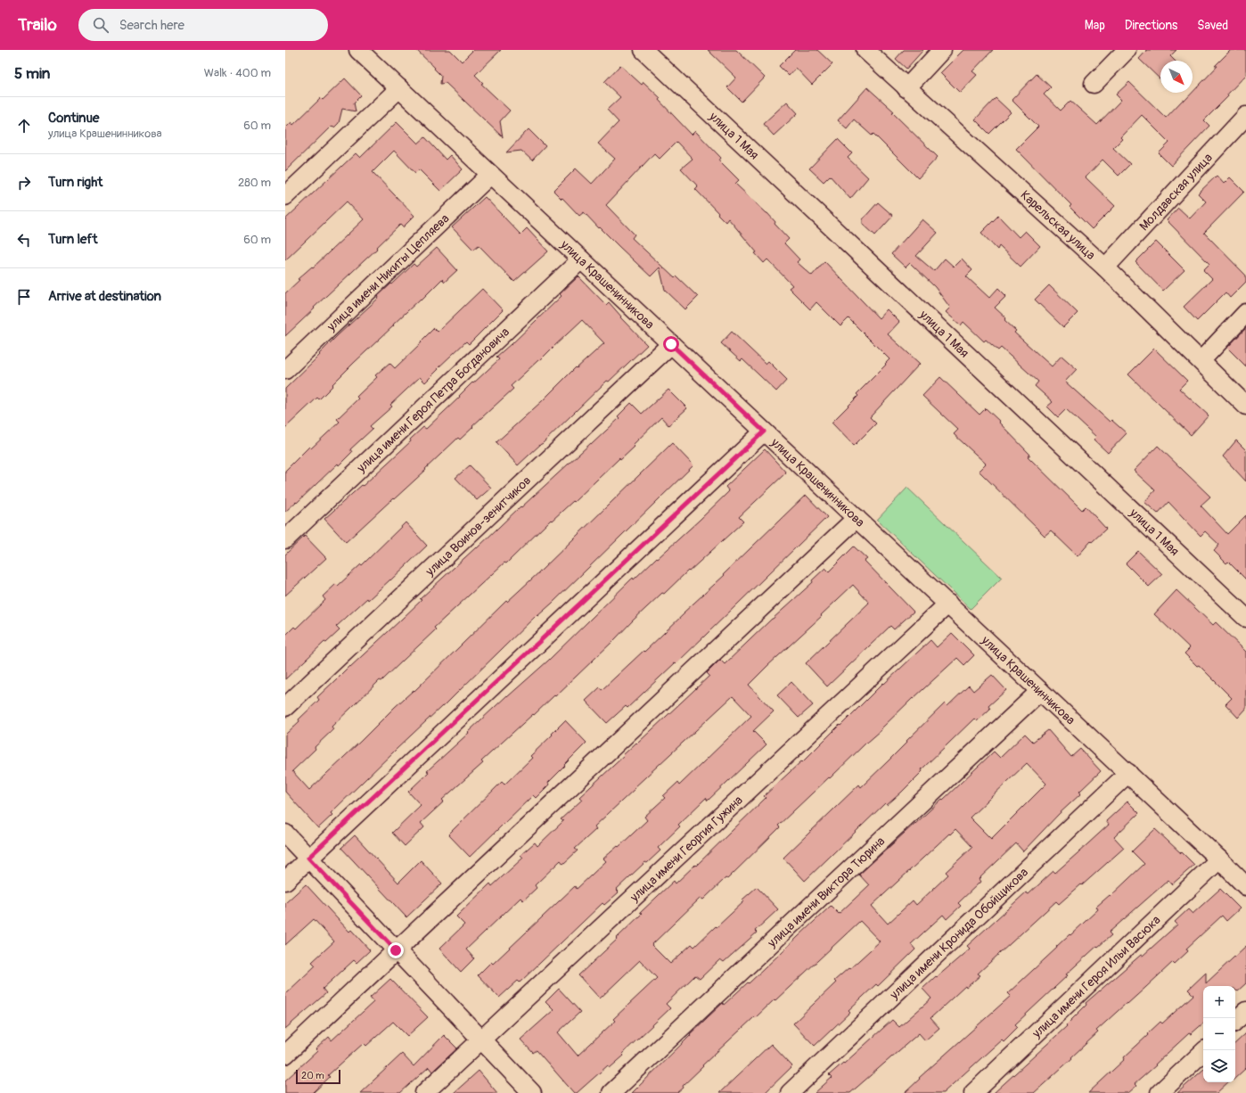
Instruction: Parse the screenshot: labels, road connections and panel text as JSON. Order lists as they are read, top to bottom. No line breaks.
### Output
{"streets":{"street":["улица 1 Мая","Молдавская улица","Карельская улица","улица имени Никиты Цепляева","улица Крашенинникова","улица имени Героя Петра Богдановича","улица Воинов-зенитчиков","улица имени Георгия Гужина","улица имени Виктора Тюрина","улица имени Кронида Обойщикова","улица имени Героя Ильи Васюка"]},"crossings":[["Молдавская улица","Карельская улица"],["улица имени Никиты Цепляева","улица Крашенинникова"],["улица Крашенинникова","улица имени Героя Петра Богдановича"],["улица Крашенинникова","улица Воинов-зенитчиков"],["улица Крашенинникова","улица имени Георгия Гужина"],["улица Крашенинникова","улица имени Виктора Тюрина"],["улица Крашенинникова","улица имени Кронида Обойщикова"],["улица Крашенинникова","улица имени Героя Ильи Васюка"]],"scale_bar":"20 m","north":"bottom right","page":{"header":"Trailo","search":"Search here","nav":["Map","Directions","Saved"],"heading":["5 min","Walk · 400 m"],"list":[["Continue","улица Крашенинникова","60 m"],["Turn right","280 m"],["Turn left","60 m"],"Arrive at destination"],"map_buttons":["+","−"],"scale":"20 m"}}
